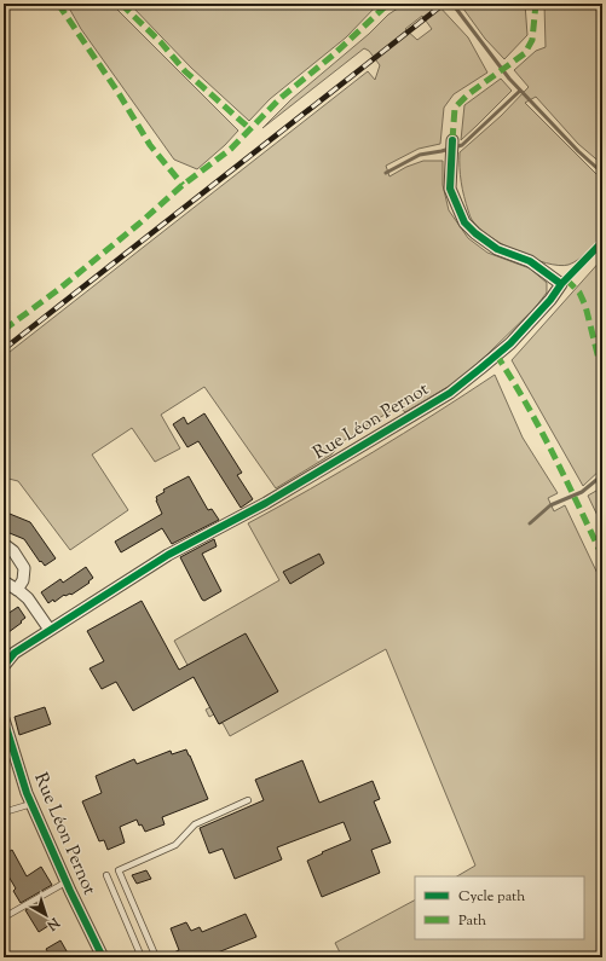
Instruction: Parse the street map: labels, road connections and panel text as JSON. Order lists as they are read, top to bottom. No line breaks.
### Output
{"streets":{"street":["Rue Léon Pernot"]},"legend":["Cycle path","Path"],"north":"bottom right"}
